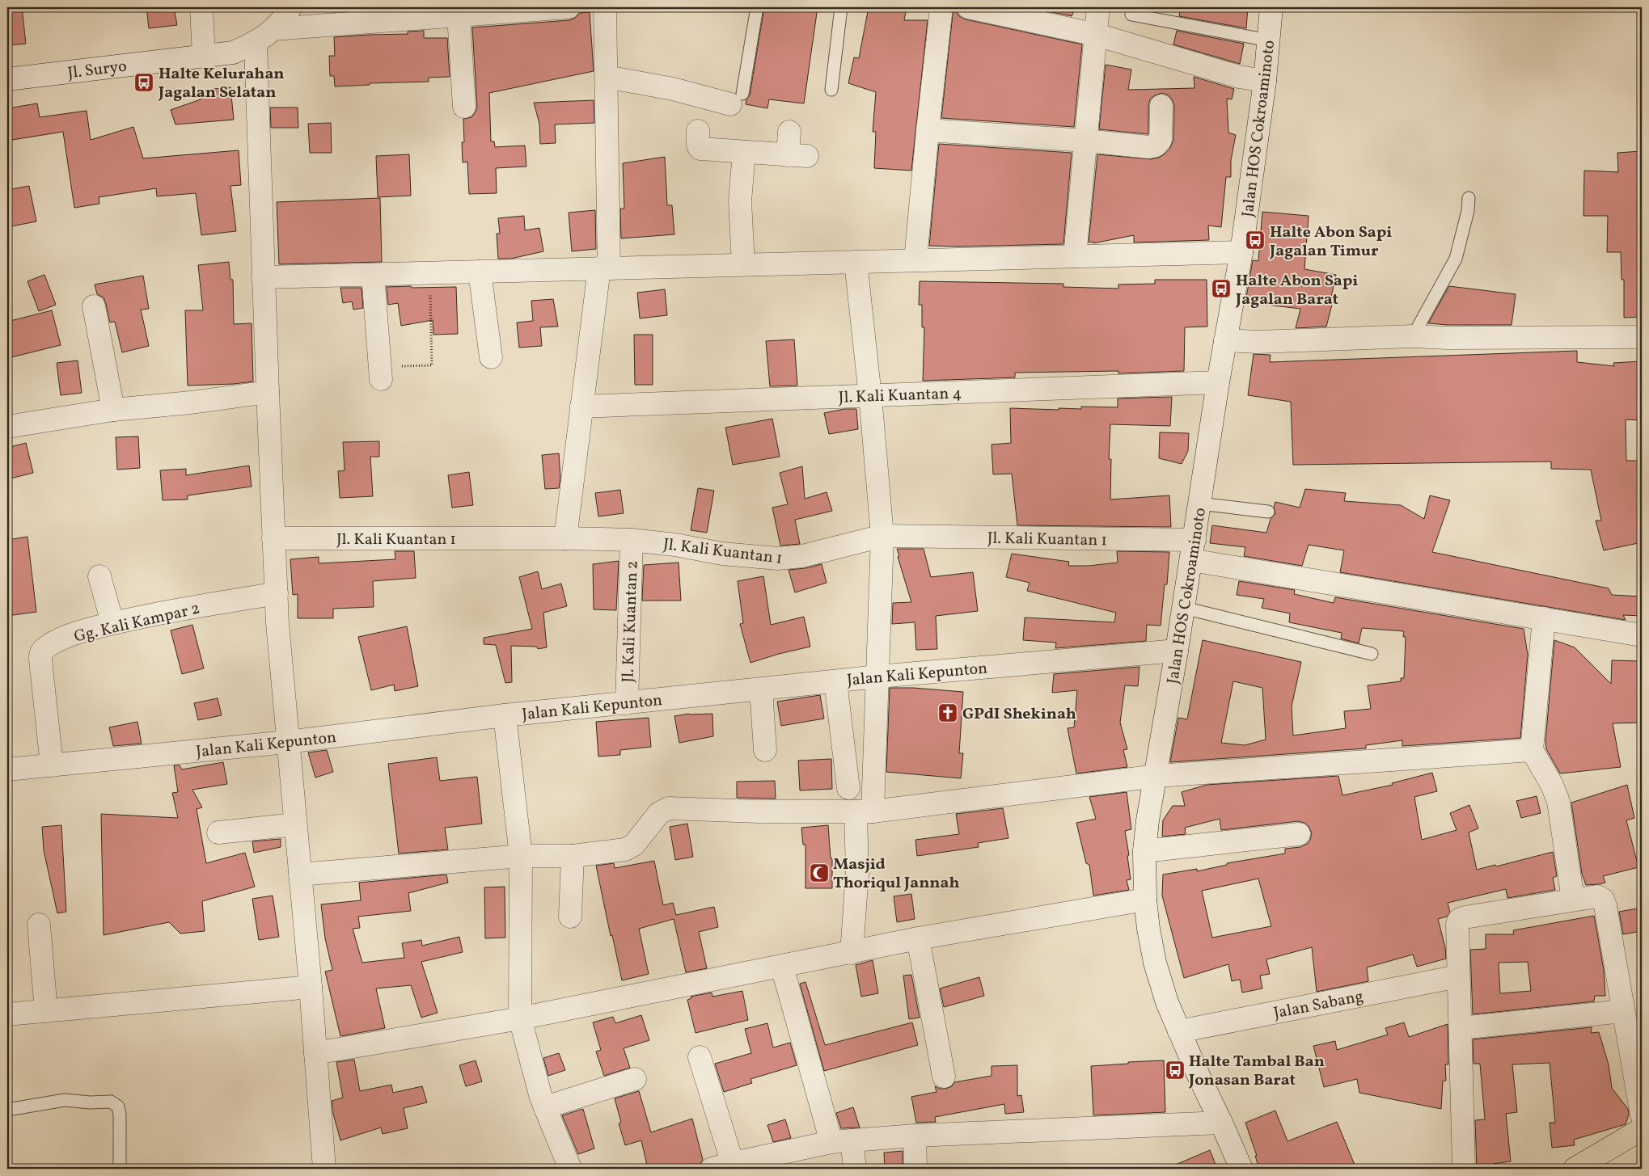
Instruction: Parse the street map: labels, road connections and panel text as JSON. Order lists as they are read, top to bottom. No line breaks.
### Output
{"streets":{"street":["Jl. Suryo","Jalan HOS Cokroaminoto","Jl. Kali Kuantan 4","Jl. Kali Kuantan 1","Gg. Kali Kampar 2","Jl. Kali Kuantan 2","Jalan Kali Kepunton","Jalan Sabang"]},"crossings":[["Jalan HOS Cokroaminoto","Jl. Kali Kuantan 4"],["Jalan HOS Cokroaminoto","Jl. Kali Kuantan 1"],["Jalan HOS Cokroaminoto","Jalan Kali Kepunton"],["Jalan HOS Cokroaminoto","Jalan Sabang"],["Jl. Kali Kuantan 1","Jl. Kali Kuantan 2"],["Gg. Kali Kampar 2","Jalan Kali Kepunton"],["Jl. Kali Kuantan 2","Jalan Kali Kepunton"]],"places":{"bus stop":["Halte Kelurahan Jagalan Selatan","Halte Abon Sapi Jagalan Timur","Halte Abon Sapi Jagalan Barat","Halte Tambal Ban Jonasan Barat"],"church":["GPdI Shekinah"],"mosque":["Masjid Thoriqul Jannah"]}}
